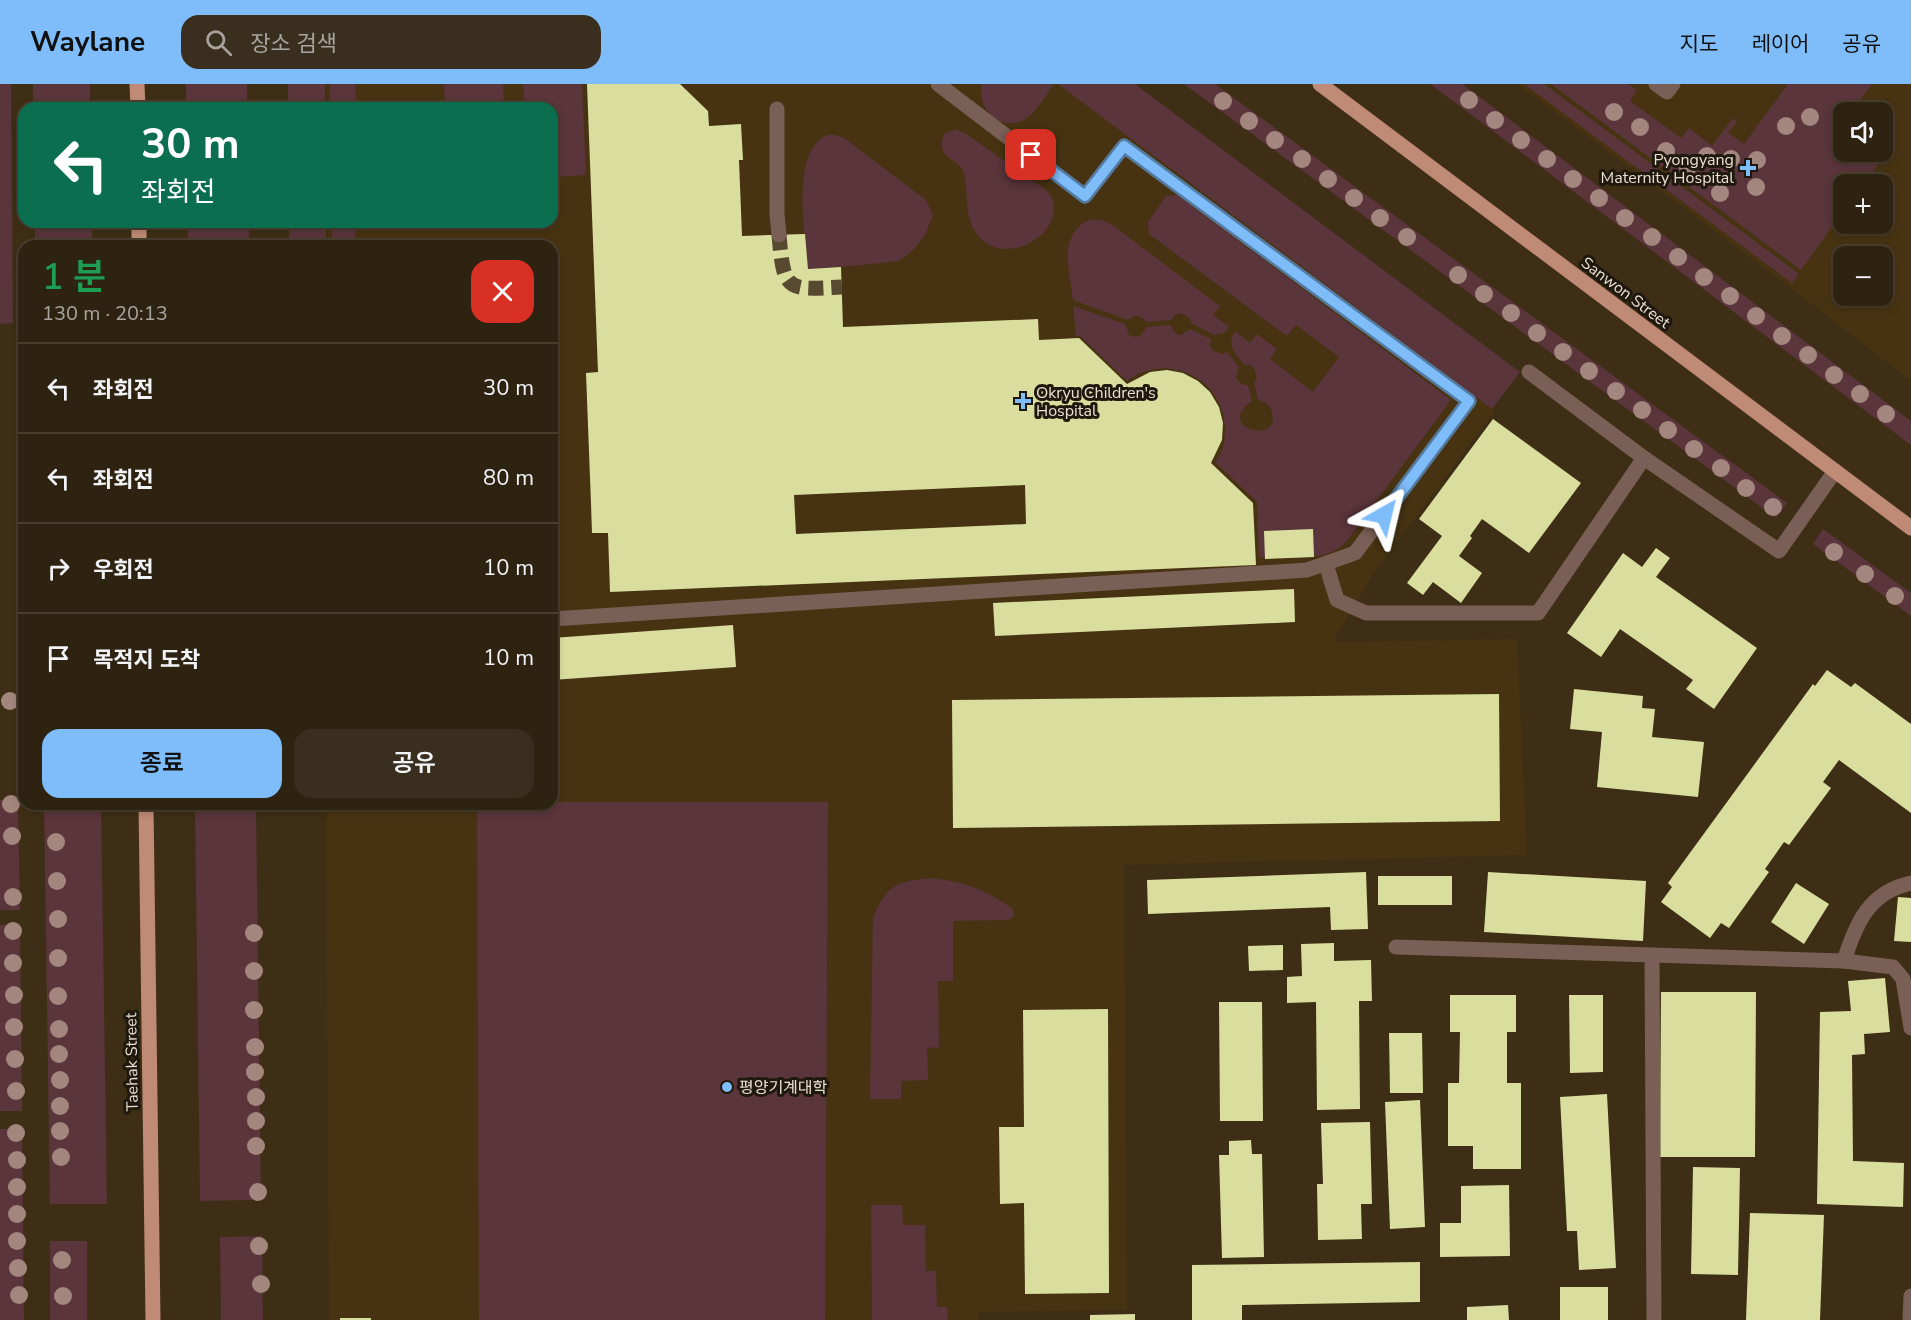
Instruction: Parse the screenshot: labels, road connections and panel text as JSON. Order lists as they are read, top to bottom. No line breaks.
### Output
{"streets":{"main road":["Sanwon Street","Taehak Street"]},"places":{"health":["Pyongyang Maternity Hospital","Okryu Children's Hospital"],"other":["평양기계대학"]},"page":{"header":"Waylane","search":"장소 검색","nav":["지도","레이어","공유"],"map_buttons":["+","−"],"turn":["30 m","좌회전"],"heading":["1 분","130 m · 20:13"],"list":[{"name":"좌회전","value":"30 m"},{"name":"좌회전","value":"80 m"},{"name":"우회전","value":"10 m"},{"name":"목적지 도착","value":"10 m"}],"buttons":["종료","공유"]}}
